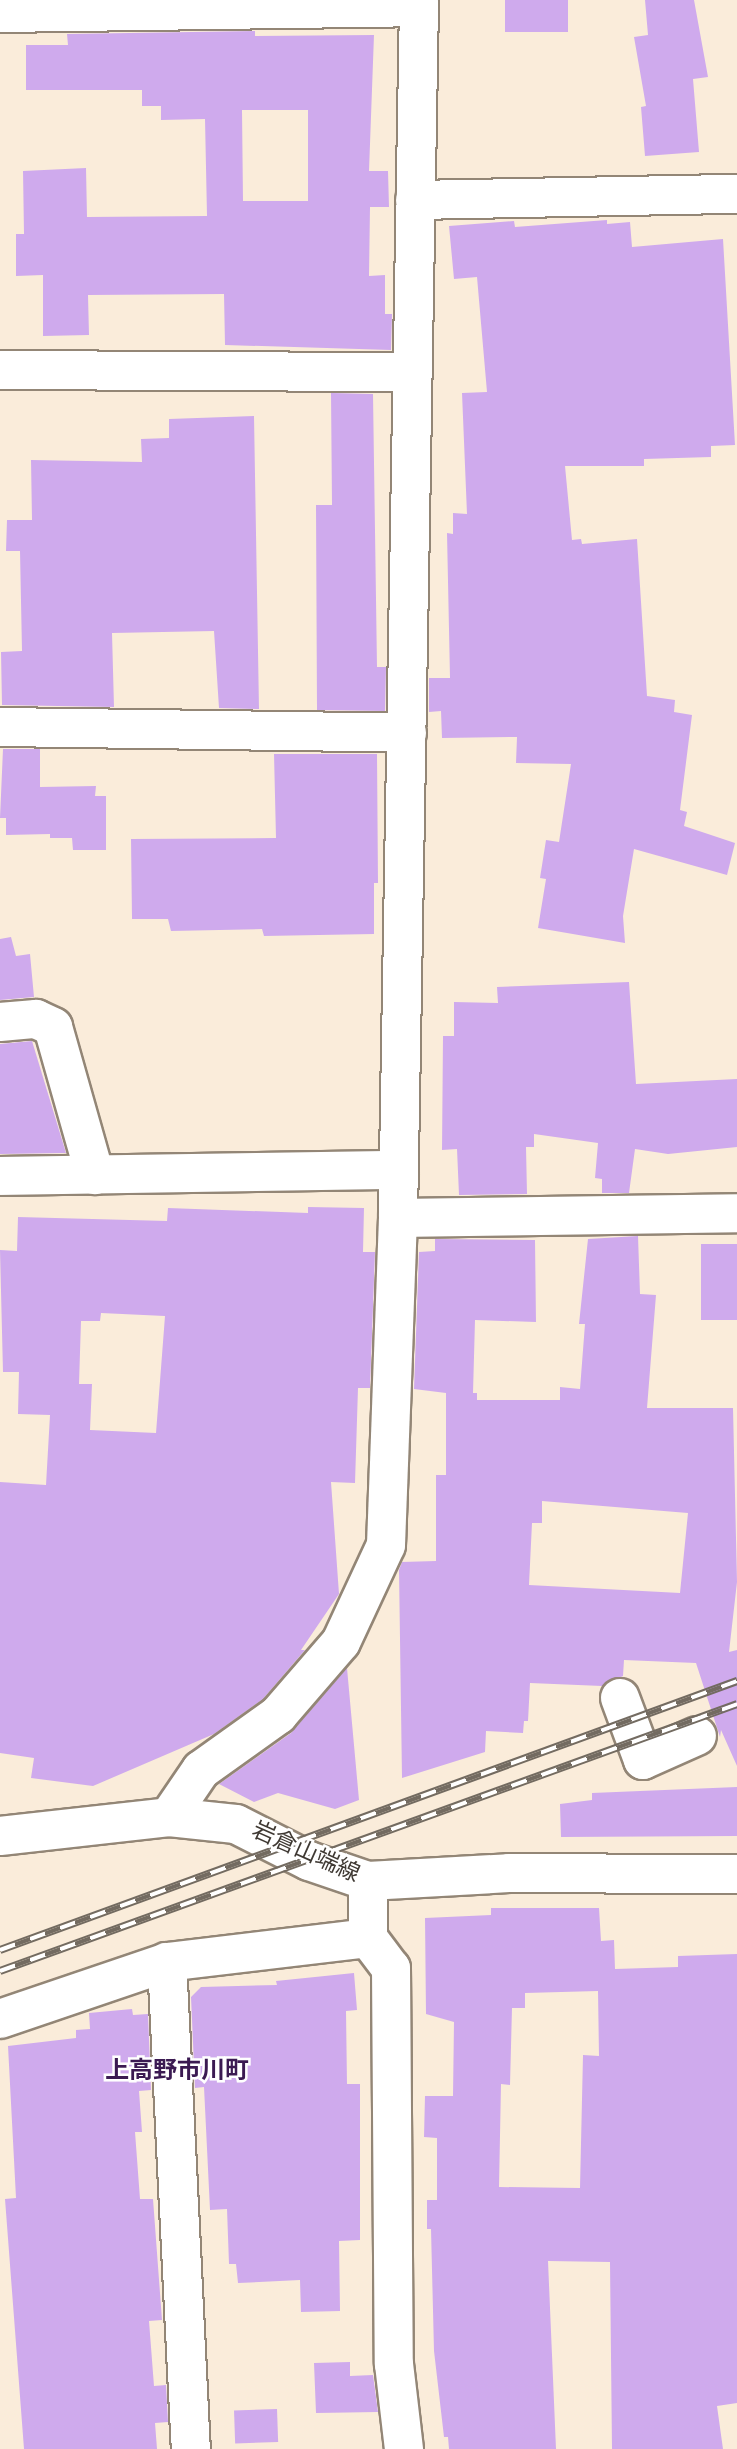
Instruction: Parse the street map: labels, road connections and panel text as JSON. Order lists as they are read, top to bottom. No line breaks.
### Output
{"streets":{"street":["岩倉山端線"]},"districts":["上高野市川町"]}
